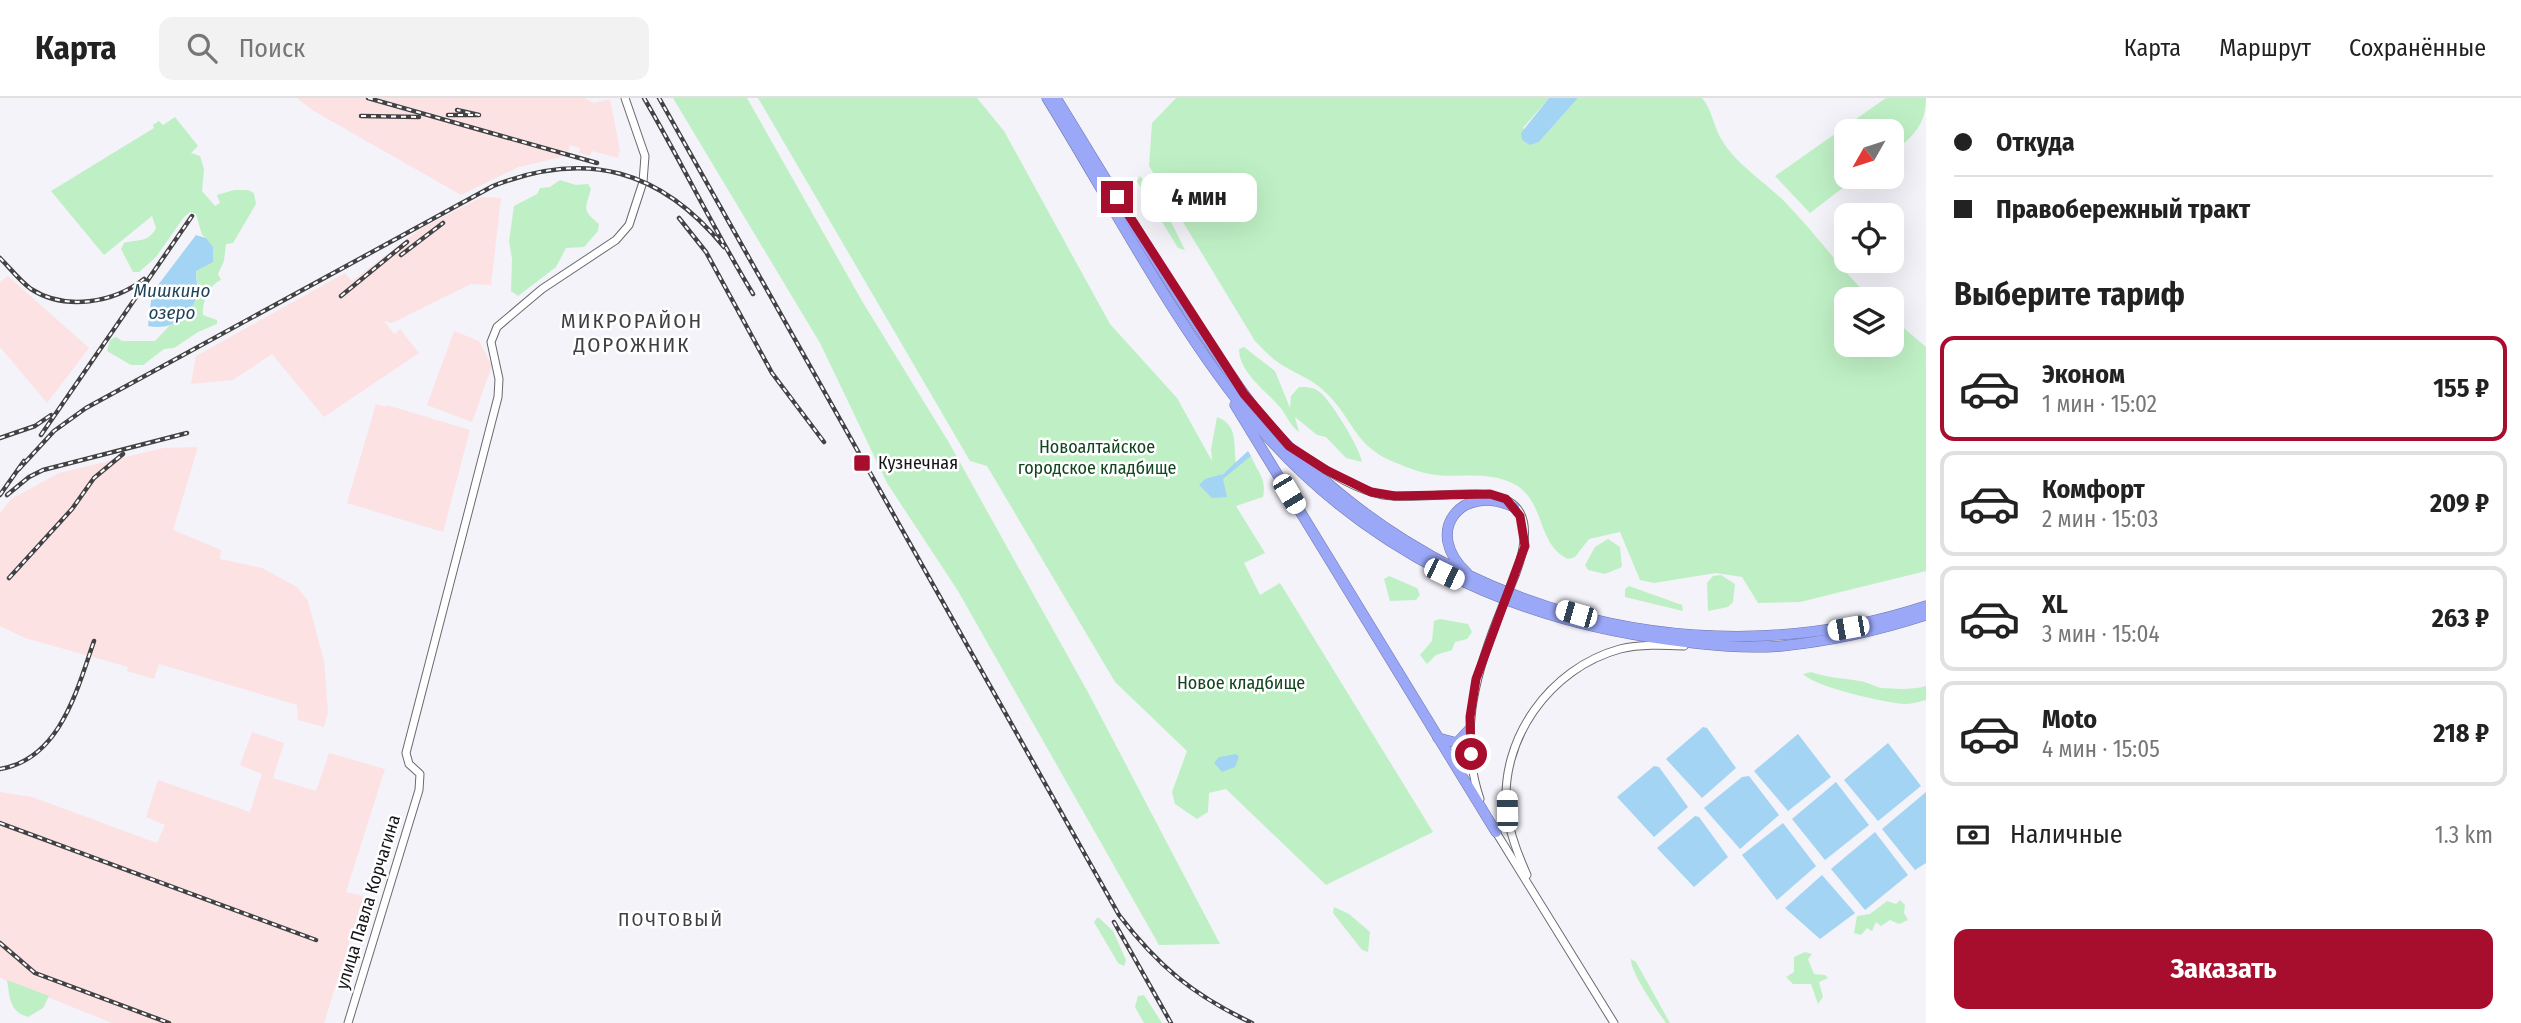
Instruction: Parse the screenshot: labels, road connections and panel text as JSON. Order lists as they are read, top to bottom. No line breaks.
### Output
{"streets":{"main road":["улица Павла Корчагина"]},"districts":["МИКРОРАЙОН ДОРОЖНИК","ПОЧТОВЫЙ"],"water":["Мишкино озеро"],"parks":["Новоалтайское городское кладбище","Новое кладбище"],"places":{"transit":["Кузнечная"]},"north":"bottom left","page":{"header":"Карта","search":"Поиск","nav":["Карта","Маршрут","Сохранённые"],"banner":["Откуда","Правобережный тракт"],"bubble":"4 мин","heading":"Выберите тариф","list":[{"name":"Эконом","note":"1 мин · 15:02","value":"155 ₽"},{"name":"Комфорт","note":"2 мин · 15:03","value":"209 ₽"},{"name":"XL","note":"3 мин · 15:04","value":"263 ₽"},{"name":"Moto","note":"4 мин · 15:05","value":"218 ₽"}],"pay":["Наличные","1.3 km"],"buttons":"Заказать"}}
